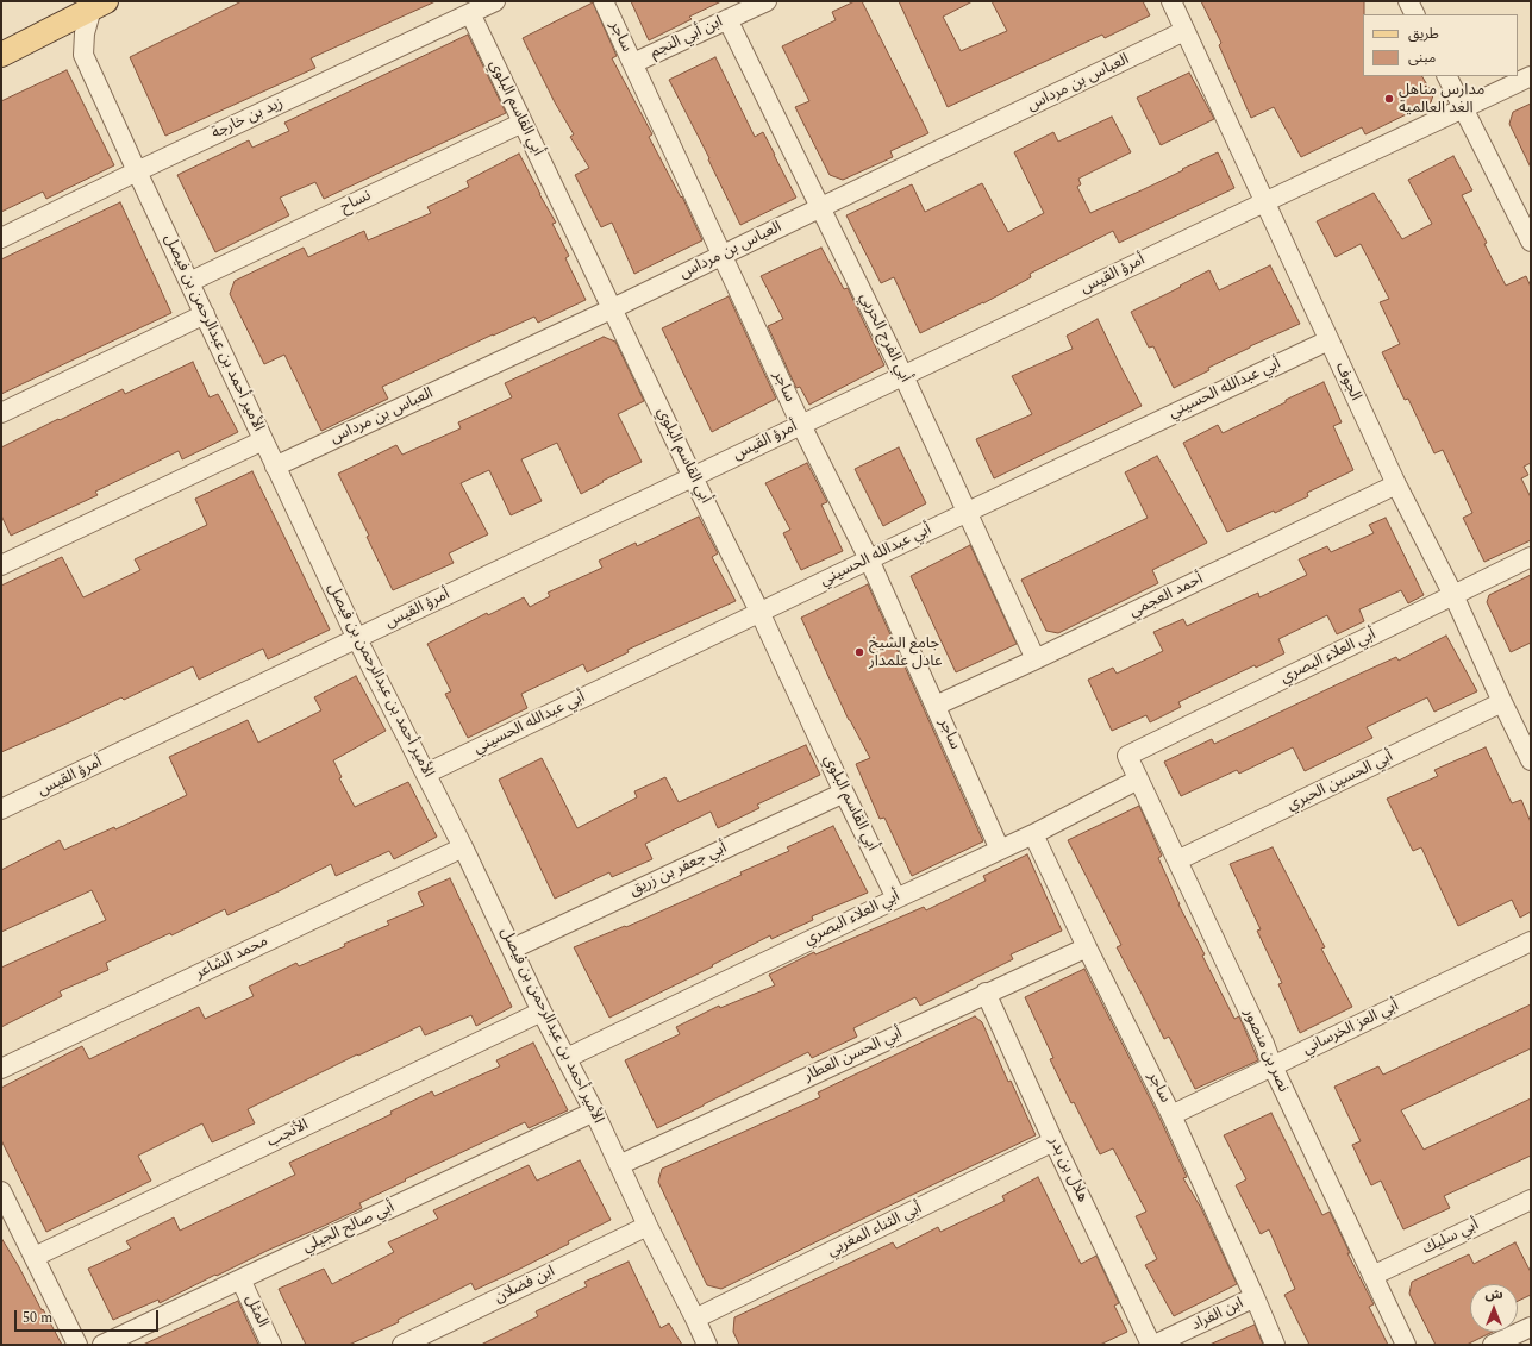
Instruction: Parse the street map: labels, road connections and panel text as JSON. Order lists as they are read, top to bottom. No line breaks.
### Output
{"streets":{"street":["ساجر","ابن أبي النجم","العباس بن مرداس","أبي القاسم البلوي","زيد بن خارجة","نساح","أمرؤ القيس","الأمير أحمد بن عبدالرحمن بن فيصل","أبي الفرج الحربي","الجوف","أبي عبدالله الحسيني","أحمد العجمي","أبي العلاء البصري","أبي الحسين الحبري","أبي جعفر بن زريق","محمد الشاعر","أبي العز الخرساني","نصر بن منصور","أبي الحسن العطار","الأنجب","هلال بن بدر","أبي صالح الجيلي","أبي الثناء المغربي","أبي سليك","ابن فضلان","المثل","ابن الفراد"]},"crossings":[["ساجر","ابن أبي النجم"],["ساجر","العباس بن مرداس"],["ساجر","أمرؤ القيس"],["ساجر","أبي عبدالله الحسيني"],["ساجر","أحمد العجمي"],["ساجر","أبي العلاء البصري"],["ساجر","أبي العز الخرساني"],["ساجر","أبي الحسن العطار"],["ساجر","ابن الفراد"],["ابن أبي النجم","أبي الفرج الحربي"],["العباس بن مرداس","أبي القاسم البلوي"],["العباس بن مرداس","الأمير أحمد بن عبدالرحمن بن فيصل"],["العباس بن مرداس","أبي الفرج الحربي"],["العباس بن مرداس","الجوف"],["أبي القاسم البلوي","زيد بن خارجة"],["أبي القاسم البلوي","نساح"],["أبي القاسم البلوي","أمرؤ القيس"],["أبي القاسم البلوي","أبي عبدالله الحسيني"],["أبي القاسم البلوي","أبي العلاء البصري"],["أبي القاسم البلوي","أبي جعفر بن زريق"],["زيد بن خارجة","الأمير أحمد بن عبدالرحمن بن فيصل"],["نساح","الأمير أحمد بن عبدالرحمن بن فيصل"],["أمرؤ القيس","الأمير أحمد بن عبدالرحمن بن فيصل"],["أمرؤ القيس","أبي الفرج الحربي"],["أمرؤ القيس","الجوف"],["الأمير أحمد بن عبدالرحمن بن فيصل","أبي عبدالله الحسيني"],["الأمير أحمد بن عبدالرحمن بن فيصل","أبي العلاء البصري"],["الأمير أحمد بن عبدالرحمن بن فيصل","أبي جعفر بن زريق"],["الأمير أحمد بن عبدالرحمن بن فيصل","محمد الشاعر"],["الأمير أحمد بن عبدالرحمن بن فيصل","أبي الحسن العطار"],["الأمير أحمد بن عبدالرحمن بن فيصل","الأنجب"],["الأمير أحمد بن عبدالرحمن بن فيصل","أبي صالح الجيلي"],["الأمير أحمد بن عبدالرحمن بن فيصل","أبي الثناء المغربي"],["الأمير أحمد بن عبدالرحمن بن فيصل","ابن فضلان"],["أبي الفرج الحربي","أبي عبدالله الحسيني"],["أبي الفرج الحربي","أحمد العجمي"],["الجوف","أبي عبدالله الحسيني"],["الجوف","أحمد العجمي"],["الجوف","أبي العلاء البصري"],["الجوف","أبي الحسين الحبري"],["أبي العلاء البصري","نصر بن منصور"],["أبي الحسين الحبري","نصر بن منصور"],["أبي العز الخرساني","نصر بن منصور"],["نصر بن منصور","أبي سليك"],["أبي الحسن العطار","هلال بن بدر"],["هلال بن بدر","أبي الثناء المغربي"],["هلال بن بدر","ابن الفراد"],["أبي صالح الجيلي","المثل"]],"places":["مدارس مناهل الغد العالمية","جامع الشيخ عادل علمدار"],"legend":["طريق","مبنى"],"scale_bar":"50 m","north":"top"}
